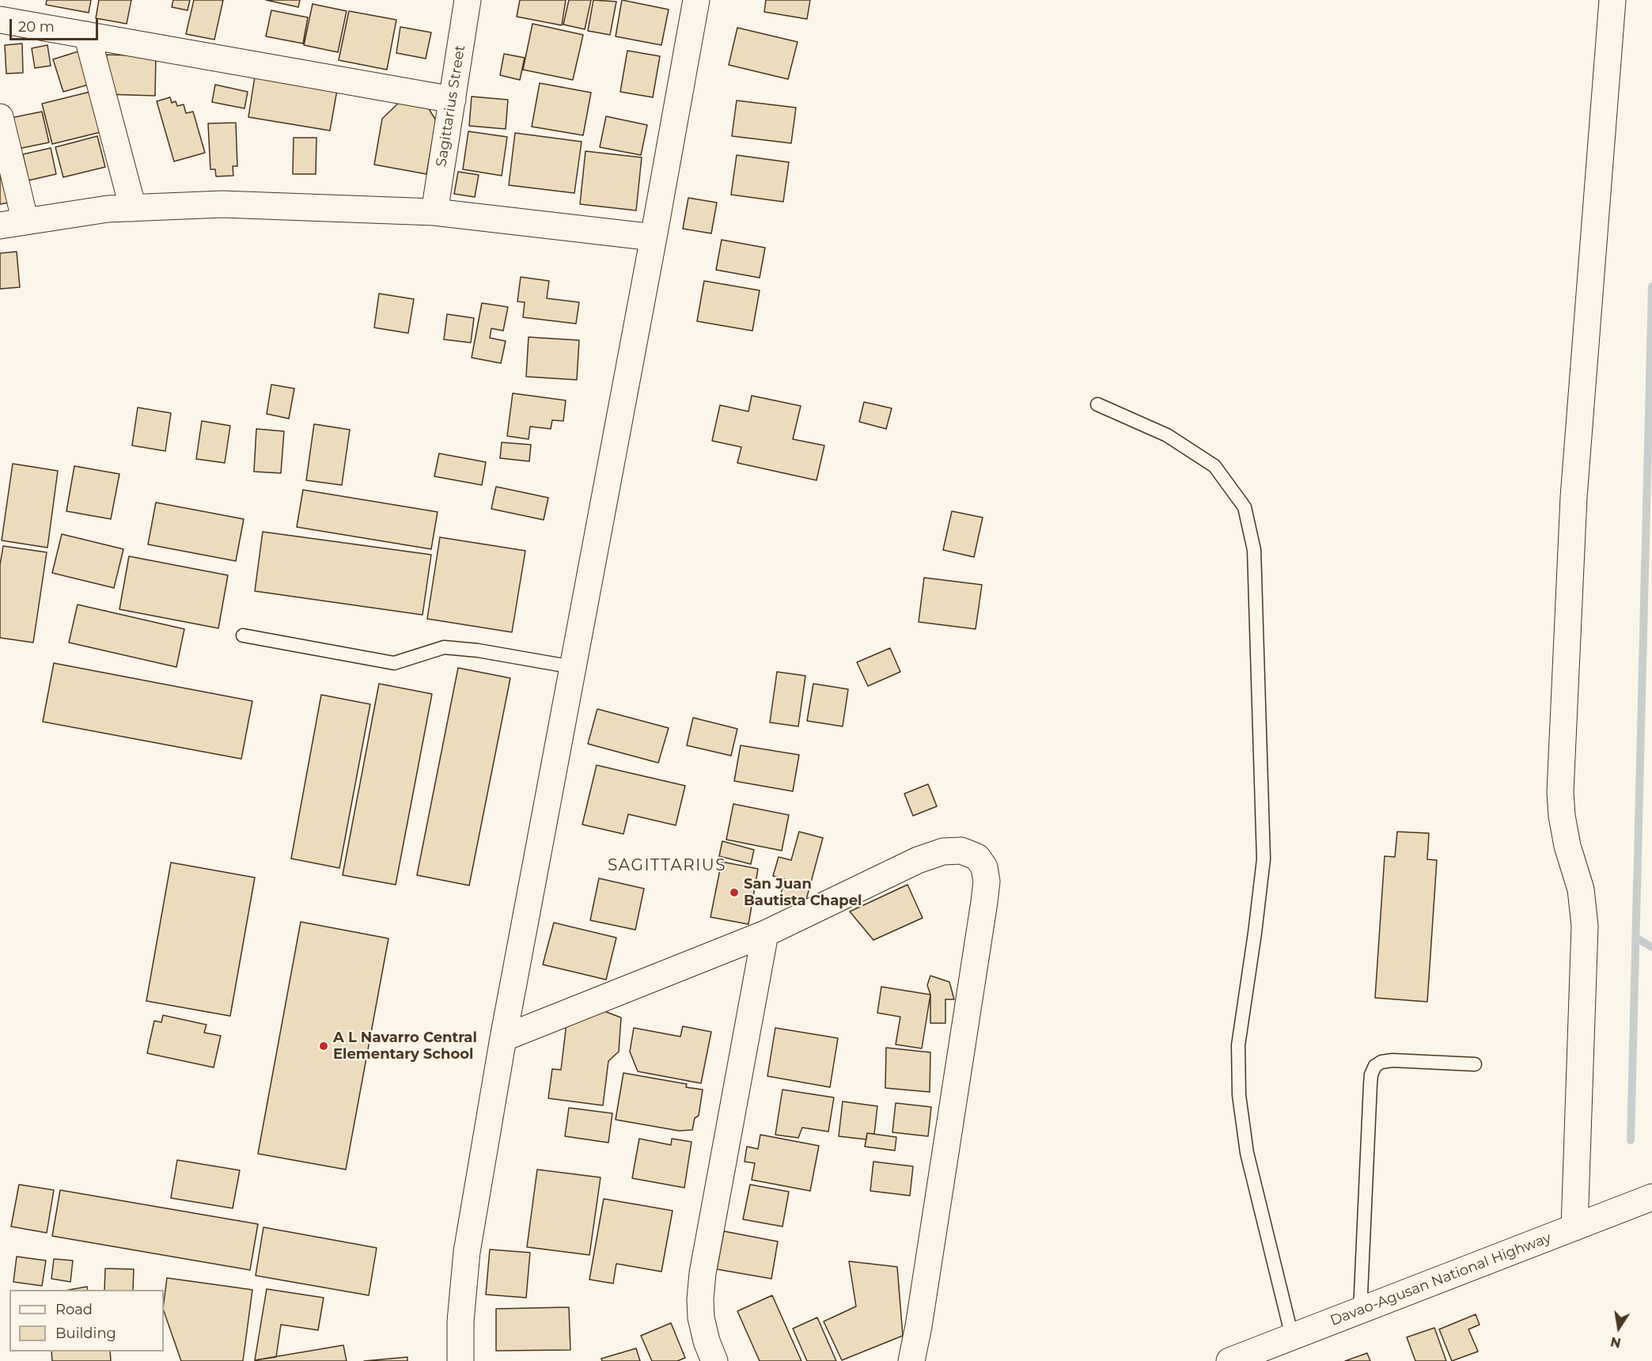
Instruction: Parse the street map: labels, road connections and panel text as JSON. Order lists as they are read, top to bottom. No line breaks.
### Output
{"streets":{"main road":["Sagittarius Street","Davao-Agusan National Highway"]},"districts":["SAGITTARIUS"],"places":["San Juan Bautista Chapel","A L Navarro Central Elementary School"],"legend":["Road","Building"],"scale_bar":"20 m","north":"bottom"}
